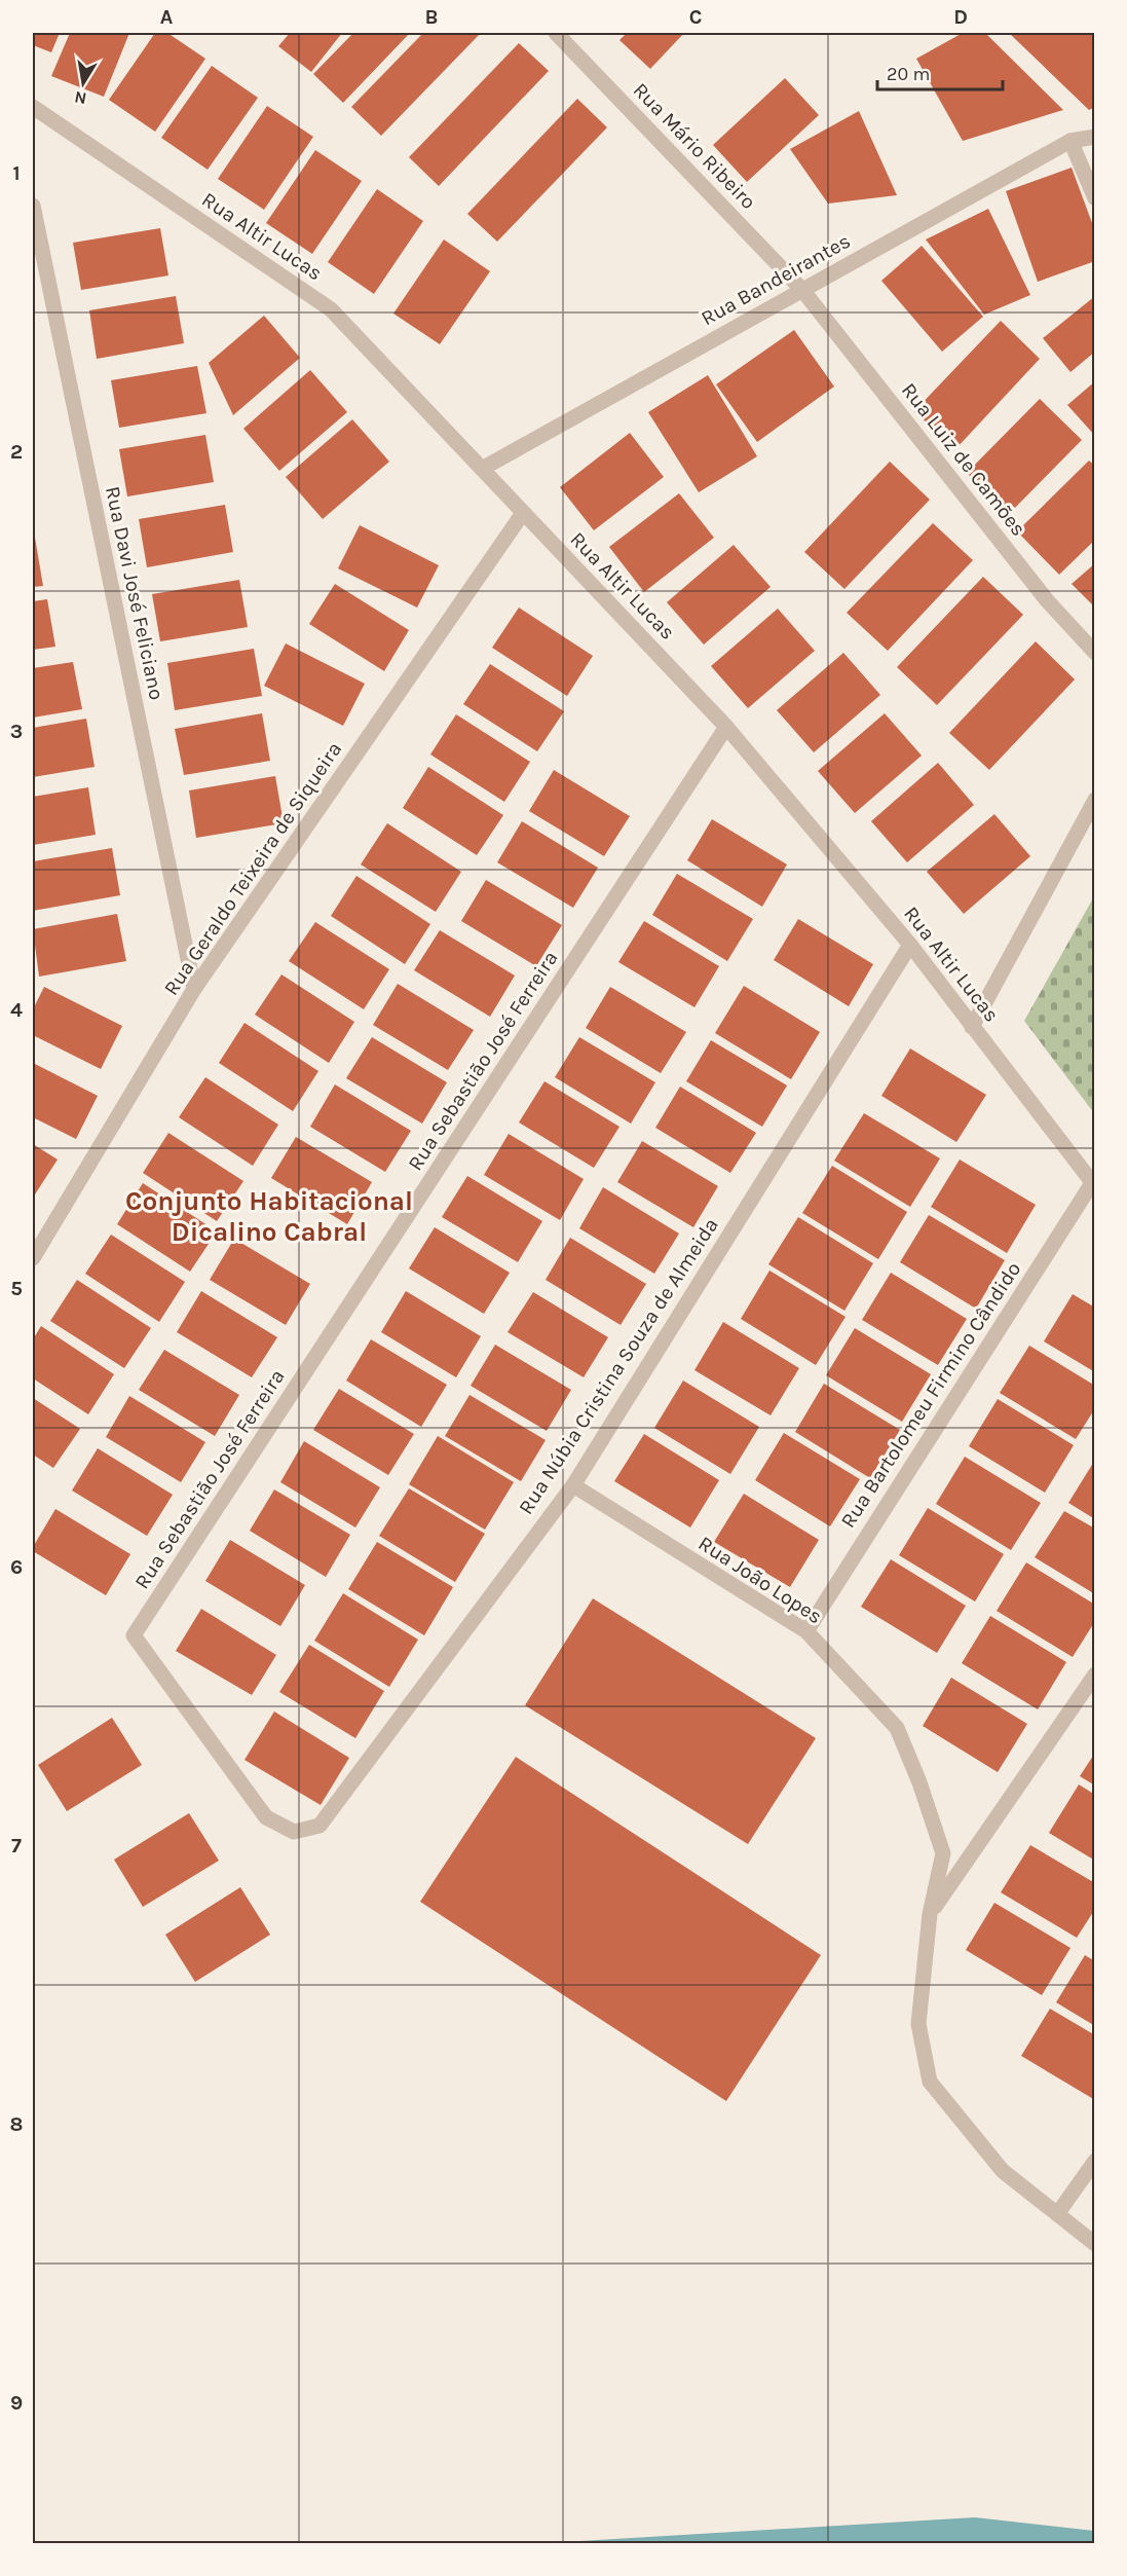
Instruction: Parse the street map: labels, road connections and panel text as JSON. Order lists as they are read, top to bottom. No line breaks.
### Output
{"streets":{"street":["Rua Mário Ribeiro","Rua Altir Lucas","Rua Bandeirantes","Rua Luiz de Camões","Rua Davi José Feliciano","Rua Geraldo Teixeira de Siqueira","Rua Sebastião José Ferreira","Rua Núbia Cristina Souza de Almeida","Rua Bartolomeu Firmino Cândido","Rua João Lopes"]},"crossings":[["Rua Mário Ribeiro","Rua Bandeirantes"],["Rua Mário Ribeiro","Rua Luiz de Camões"],["Rua Altir Lucas","Rua Bandeirantes"],["Rua Altir Lucas","Rua Geraldo Teixeira de Siqueira"],["Rua Altir Lucas","Rua Sebastião José Ferreira"],["Rua Altir Lucas","Rua Núbia Cristina Souza de Almeida"],["Rua Altir Lucas","Rua Bartolomeu Firmino Cândido"],["Rua Bandeirantes","Rua Luiz de Camões"],["Rua Davi José Feliciano","Rua Geraldo Teixeira de Siqueira"],["Rua Sebastião José Ferreira","Rua Núbia Cristina Souza de Almeida"],["Rua Núbia Cristina Souza de Almeida","Rua João Lopes"],["Rua Bartolomeu Firmino Cândido","Rua João Lopes"]],"districts":["Conjunto Habitacional Dicalino Cabral"],"scale_bar":"20 m","north":"bottom","grid":{"columns":["A","B","C","D"],"rows":["1","2","3","4","5","6","7","8","9"]}}
